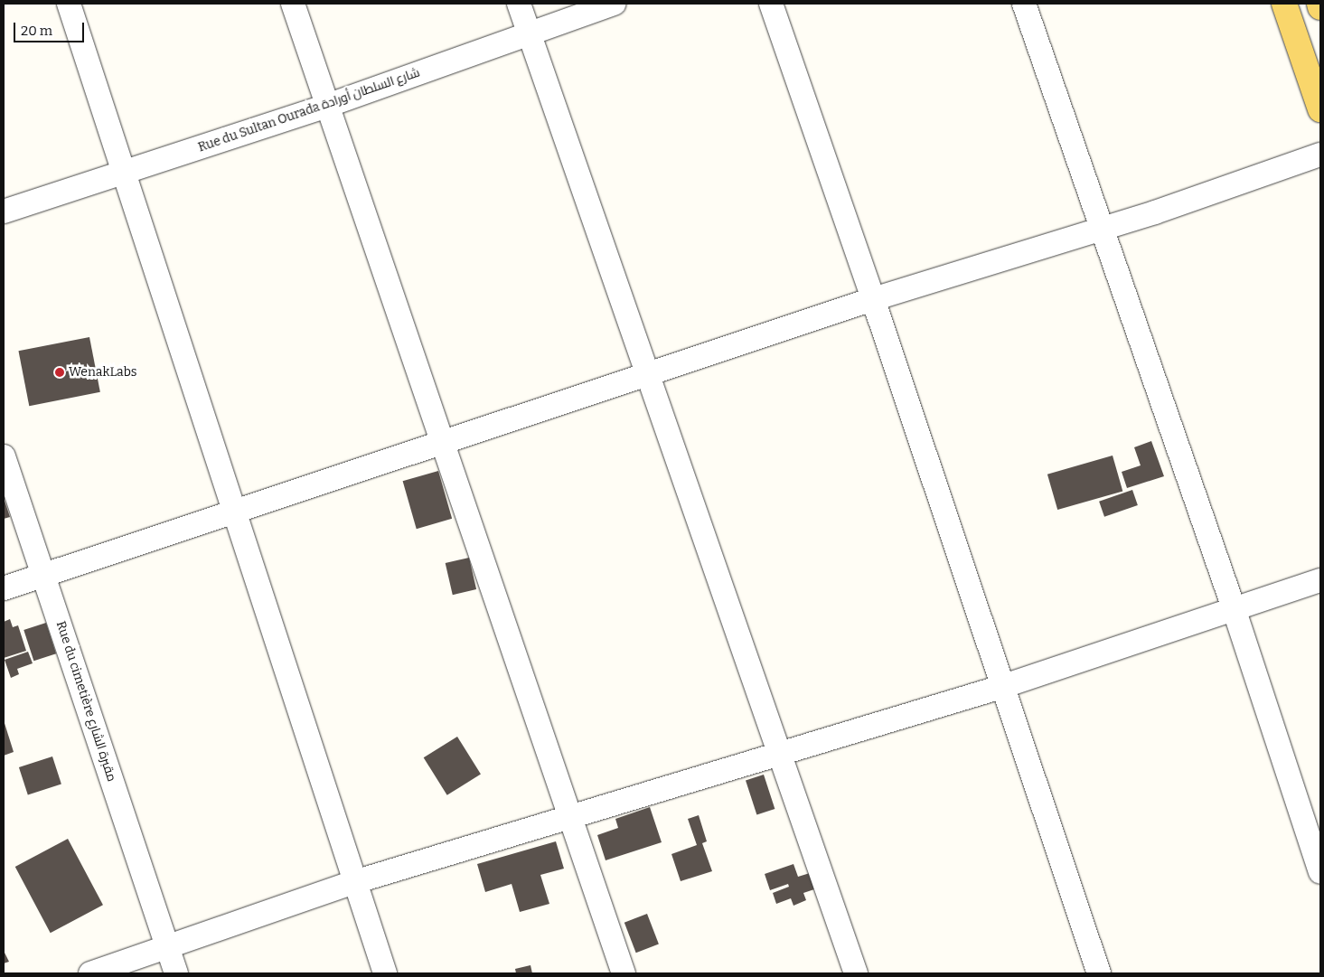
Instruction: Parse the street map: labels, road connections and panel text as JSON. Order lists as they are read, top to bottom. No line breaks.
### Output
{"streets":{"street":["Rue du Sultan Ourada شارع السلطان أورادة","Rue du cimetière مقبرة الشارع"]},"places":["WenakLabs"],"scale_bar":"20 m"}
